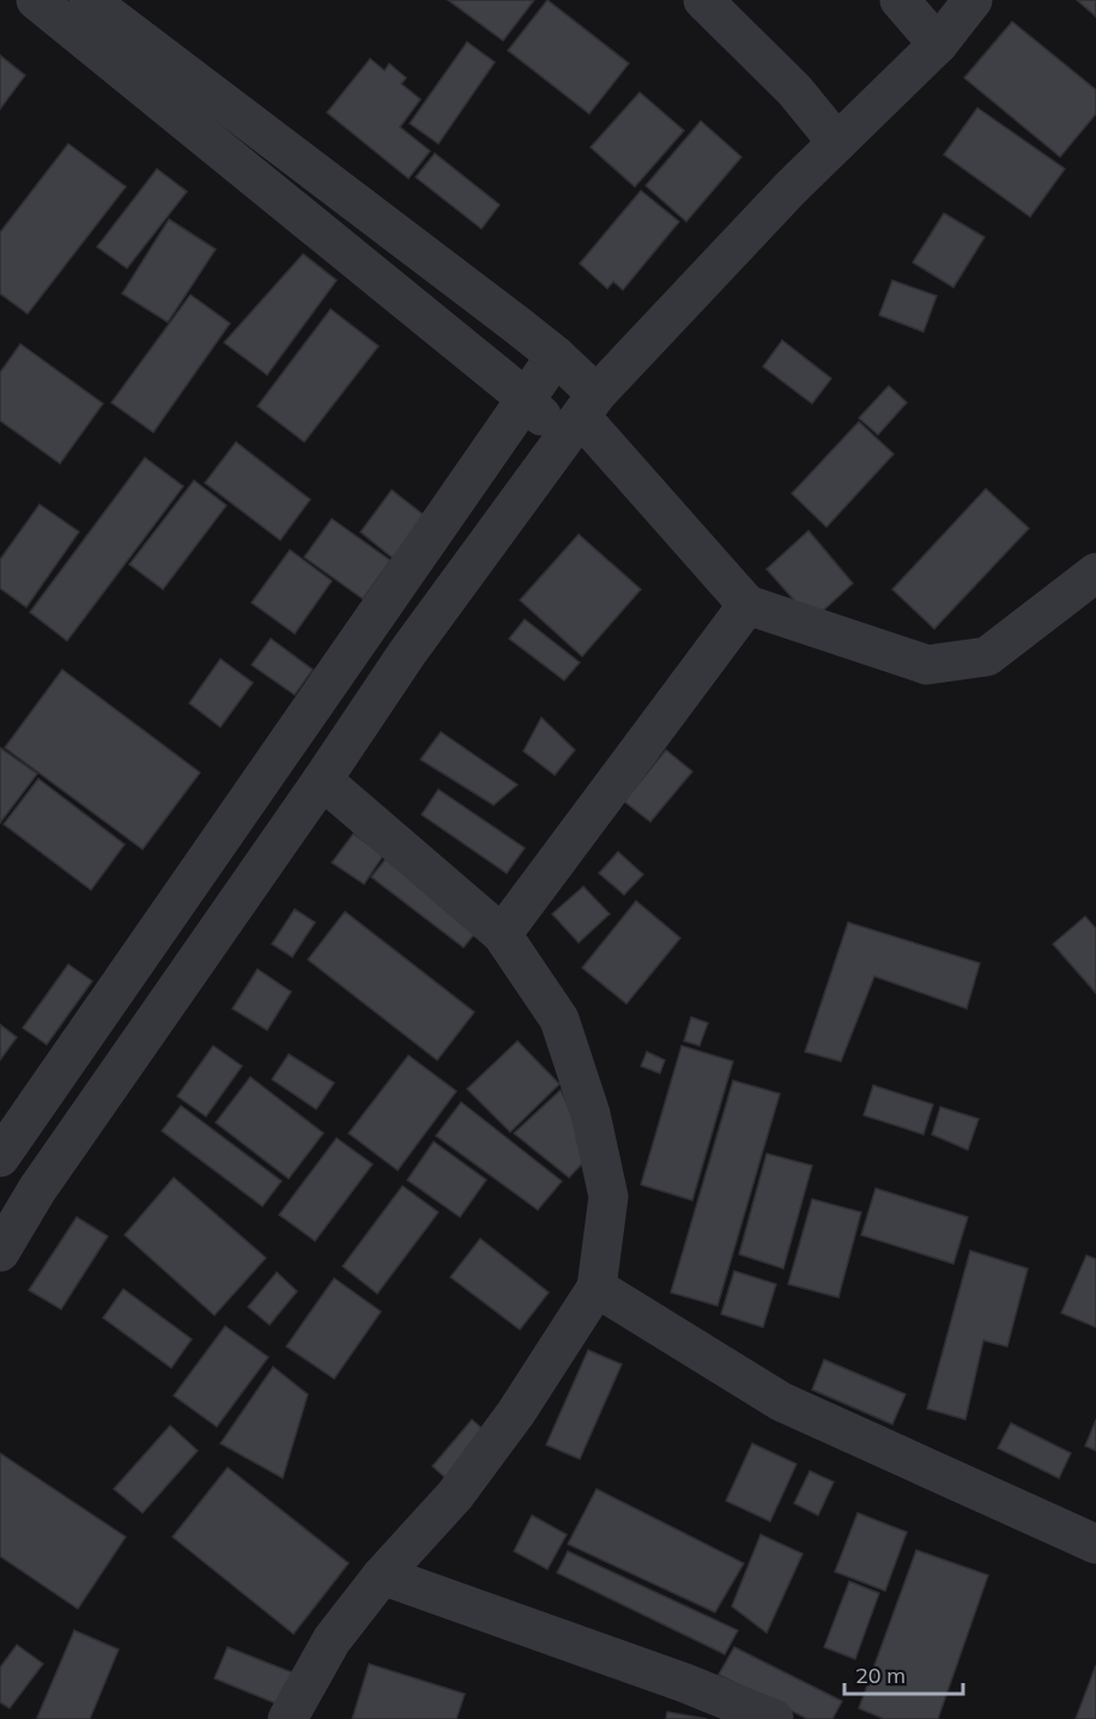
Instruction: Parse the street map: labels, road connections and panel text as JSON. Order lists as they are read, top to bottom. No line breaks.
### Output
{"scale_bar":"20 m"}
